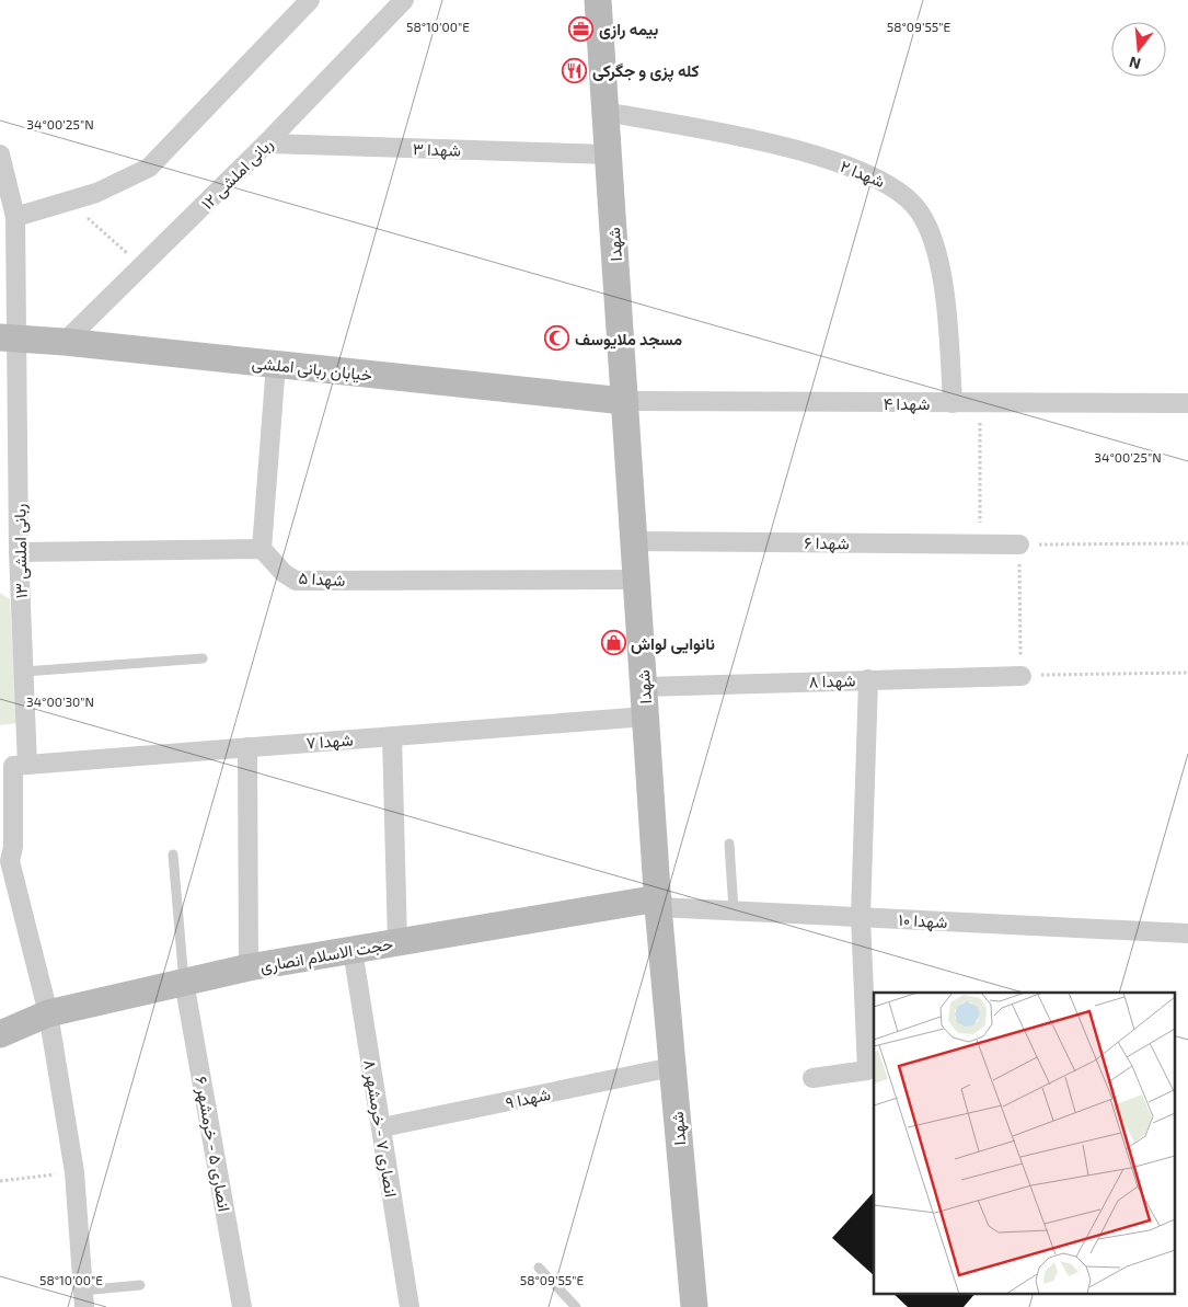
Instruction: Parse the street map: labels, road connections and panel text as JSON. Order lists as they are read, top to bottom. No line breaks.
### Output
{"streets":{"main road":["شهدا","خیابان ربانی املشی","حجت الاسلام انصاری"],"street":["شهدا ۳","ربانی املشی ۱۲","شهدا ۲","شهدا ۴","شهدا ۶","ربانی املشی ۱۳","شهدا ۵","شهدا ۸","شهدا ۷","شهدا ۱۰","شهدا ۹","انصاری ۷ - خرمشهر ۸","انصاری ۵ - خرمشهر ۶"]},"crossings":[["شهدا ۳","ربانی املشی ۱۲"],["شهدا ۳","شهدا"],["ربانی املشی ۱۲","خیابان ربانی املشی"],["شهدا ۲","شهدا"],["شهدا ۲","شهدا ۴"],["شهدا","خیابان ربانی املشی"],["شهدا","شهدا ۴"],["شهدا","شهدا ۶"],["شهدا","شهدا ۵"],["شهدا","شهدا ۸"],["شهدا","شهدا ۷"],["شهدا","شهدا ۱۰"],["شهدا","حجت الاسلام انصاری"],["شهدا","شهدا ۹"],["خیابان ربانی املشی","شهدا ۴"],["خیابان ربانی املشی","ربانی املشی ۱۳"],["ربانی املشی ۱۳","شهدا ۷"],["شهدا ۱۰","حجت الاسلام انصاری"],["حجت الاسلام انصاری","انصاری ۷ - خرمشهر ۸"],["حجت الاسلام انصاری","انصاری ۵ - خرمشهر ۶"],["شهدا ۹","انصاری ۷ - خرمشهر ۸"]],"places":{"office":["بیمه رازی"],"restaurant":["کله پزی و جگرکی"],"mosque":["مسجد ملایوسف"],"shop":["نانوایی لواش"]},"north":"bottom","coordinates":["58°10'00\"E","58°09'55\"E","34°00'25\"N","34°00'30\"N"]}
